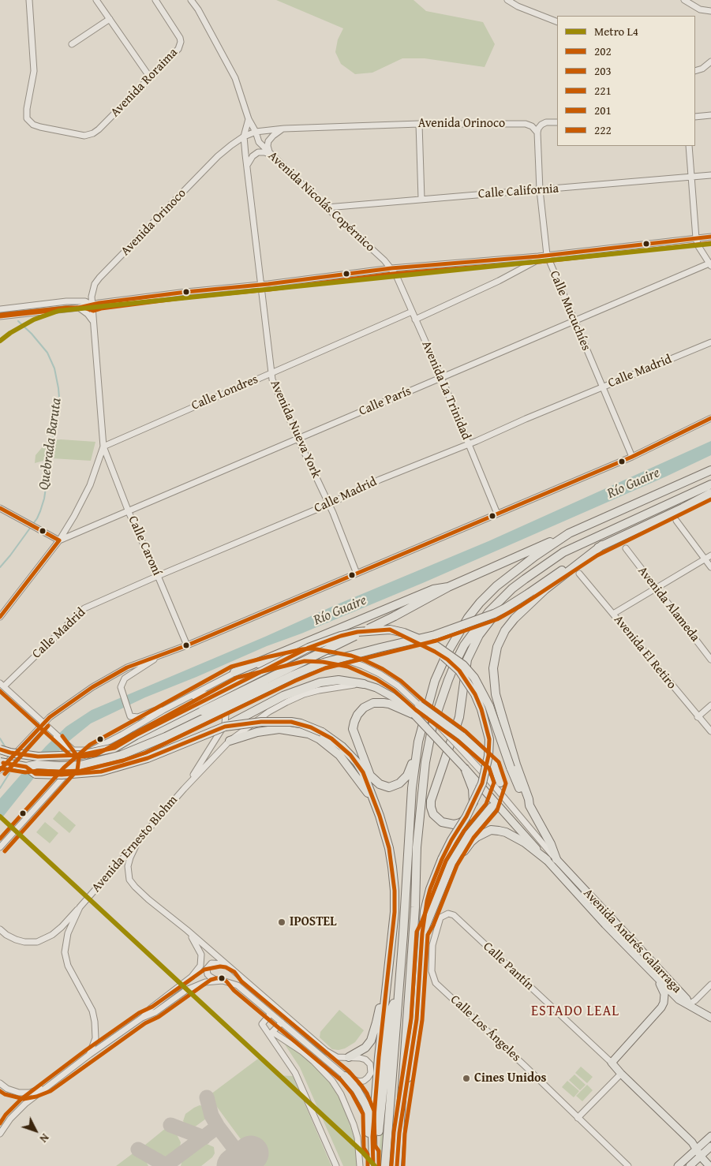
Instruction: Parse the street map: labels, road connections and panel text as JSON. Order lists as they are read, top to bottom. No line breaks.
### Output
{"streets":{"main road":["Avenida Andrés Galarraga","Calle Pantín"],"street":["Avenida Roraima","Avenida Orinoco","Calle California","Avenida Nicolás Copérnico","Calle Mucuchíes","Calle Madrid","Avenida La Trinidad","Calle Londres","Calle París","Avenida Nueva York","Calle Caroní","Avenida Alameda","Avenida El Retiro","Avenida Ernesto Blohm","Calle Los Ángeles"]},"crossings":[["Avenida Orinoco","Avenida Nicolás Copérnico"],["Avenida Orinoco","Calle Mucuchíes"],["Avenida Orinoco","Calle Londres"],["Avenida Orinoco","Calle París"],["Avenida Orinoco","Avenida Nueva York"],["Avenida Orinoco","Calle Caroní"],["Calle California","Avenida Nicolás Copérnico"],["Calle California","Calle Mucuchíes"],["Avenida Nicolás Copérnico","Avenida La Trinidad"],["Calle Mucuchíes","Calle Madrid"],["Calle Mucuchíes","Calle París"],["Calle Madrid","Avenida La Trinidad"],["Calle Madrid","Avenida Nueva York"],["Calle Madrid","Calle Caroní"],["Avenida La Trinidad","Calle Londres"],["Avenida La Trinidad","Calle París"],["Calle Londres","Avenida Nueva York"],["Calle Londres","Calle Caroní"],["Calle París","Avenida Nueva York"],["Calle París","Calle Caroní"],["Calle Pantín","Calle Los Ángeles"]],"districts":["ESTADO LEAL"],"water":["Quebrada Baruta","Río Guaire"],"places":["IPOSTEL","Cines Unidos"],"lines":["transit line 221","transit line 222","metro line L4","transit line 202","transit line 201","transit line 203"],"legend":["Metro L4","202","203","221","201","222"],"north":"bottom right"}
